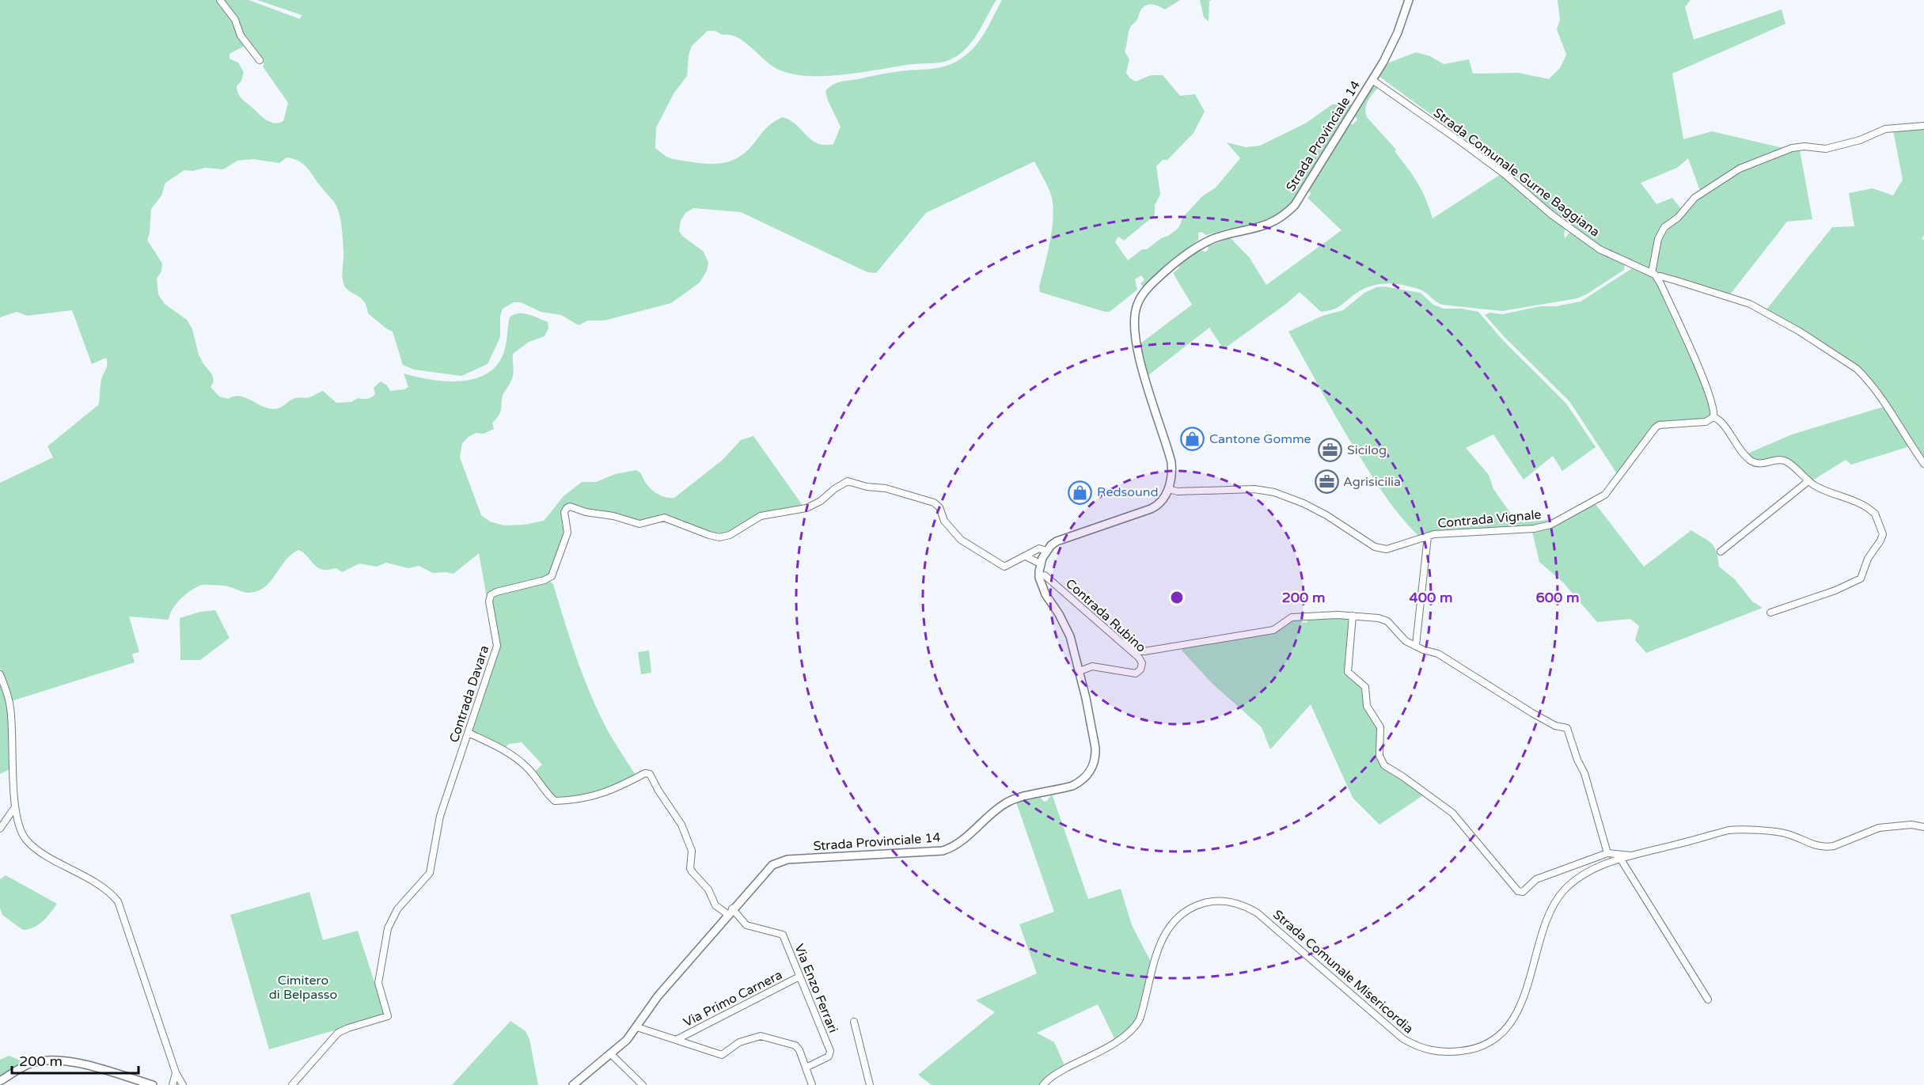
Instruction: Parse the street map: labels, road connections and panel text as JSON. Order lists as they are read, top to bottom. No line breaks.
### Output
{"streets":{"main road":["Strada Provinciale 14"],"street":["Strada Comunale Gurne Baggiana","Contrada Vignale","Contrada Rubino","Contrada Davara","Strada Comunale Misericordia","Via Enzo Ferrari","Via Primo Carnera"]},"crossings":[["Strada Provinciale 14","Strada Comunale Gurne Baggiana"],["Strada Provinciale 14","Contrada Vignale"],["Strada Provinciale 14","Contrada Rubino"],["Strada Provinciale 14","Via Enzo Ferrari"],["Via Enzo Ferrari","Via Primo Carnera"]],"parks":["Cimitero di Belpasso"],"places":{"shop":["Cantone Gomme","Redsound"],"office":["Sicilog","Agrisicilia"]},"scale_bar":"200 m","rings":["200 m","400 m","600 m"]}
